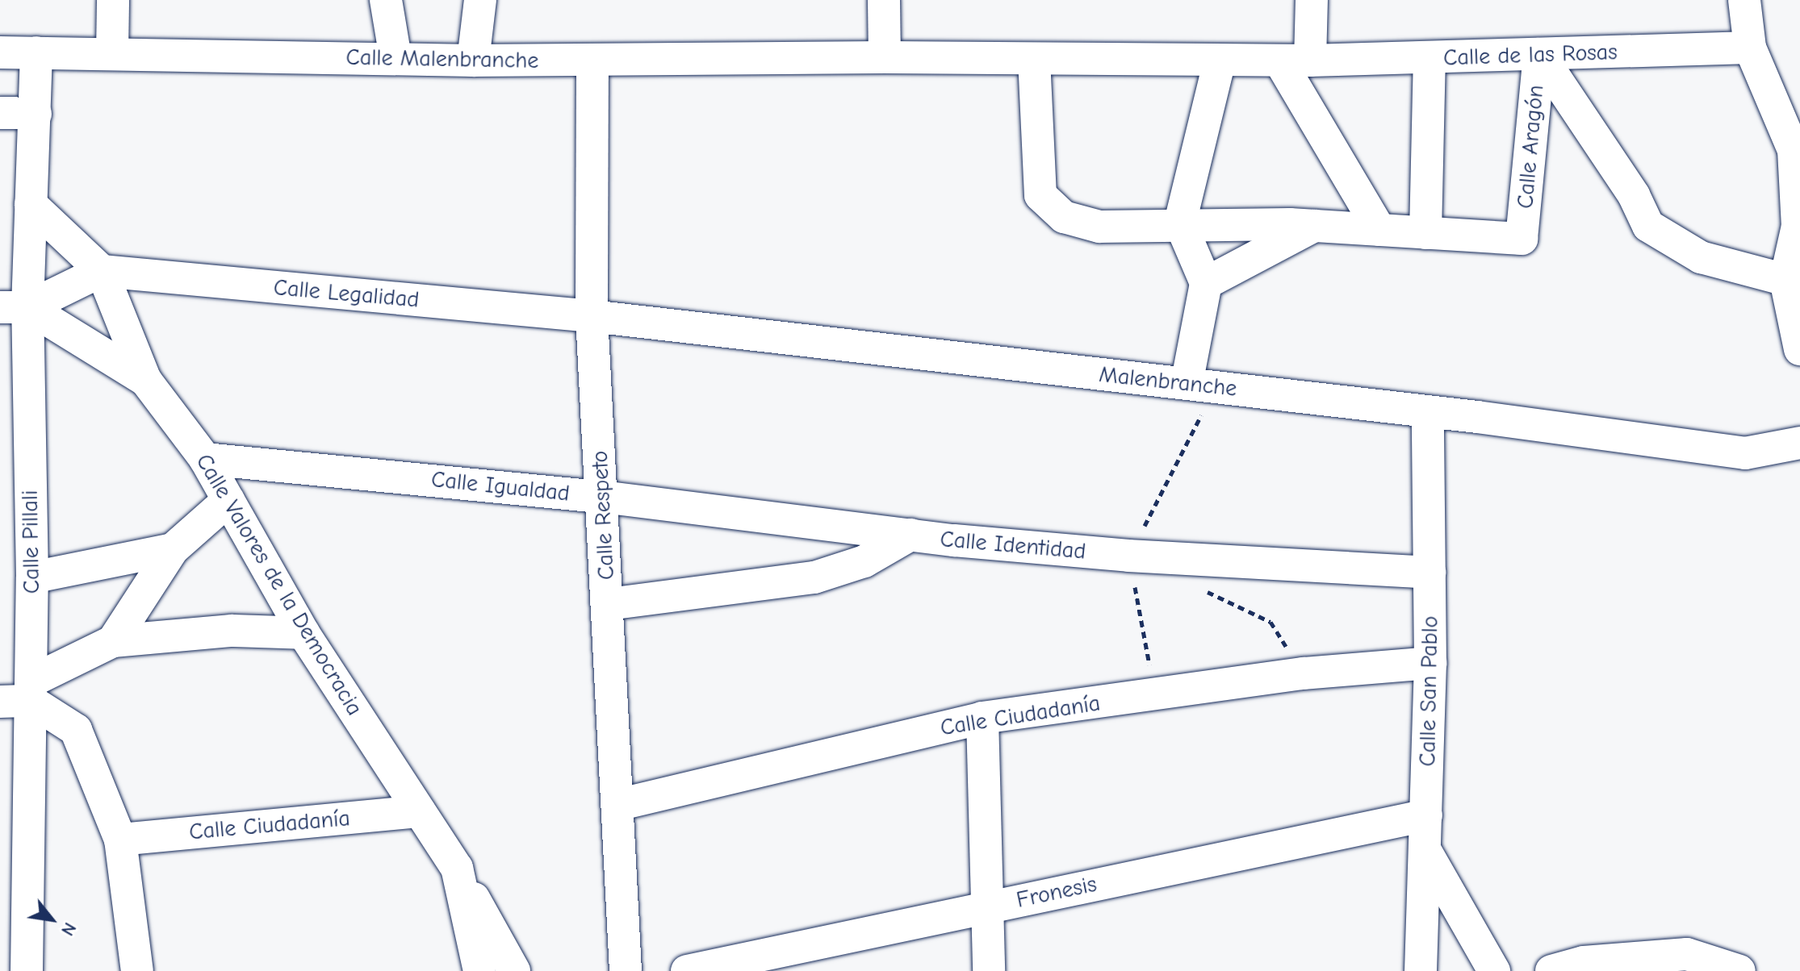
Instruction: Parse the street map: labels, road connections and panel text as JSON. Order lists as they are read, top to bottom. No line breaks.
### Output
{"streets":{"street":["Calle de las Rosas","Calle Malenbranche","Calle Aragón","Calle Legalidad","Malenbranche","Calle Igualdad","Calle Respeto","Calle Pillali","Calle Identidad","Calle Valores de la Democracia","Calle San Pablo","Calle Ciudadanía","Fronesis"]},"crossings":[["Calle de las Rosas","Calle Aragón"],["Calle Malenbranche","Calle Respeto"],["Calle Malenbranche","Calle Pillali"],["Calle Legalidad","Malenbranche"],["Calle Legalidad","Calle Respeto"],["Calle Legalidad","Calle Valores de la Democracia"],["Malenbranche","Calle Respeto"],["Malenbranche","Calle San Pablo"],["Calle Igualdad","Calle Respeto"],["Calle Igualdad","Calle Identidad"],["Calle Igualdad","Calle Valores de la Democracia"],["Calle Respeto","Calle Identidad"],["Calle Respeto","Calle Ciudadanía"],["Calle Identidad","Calle San Pablo"],["Calle Valores de la Democracia","Calle Ciudadanía"],["Calle San Pablo","Calle Ciudadanía"],["Calle San Pablo","Fronesis"]],"north":"bottom right"}
